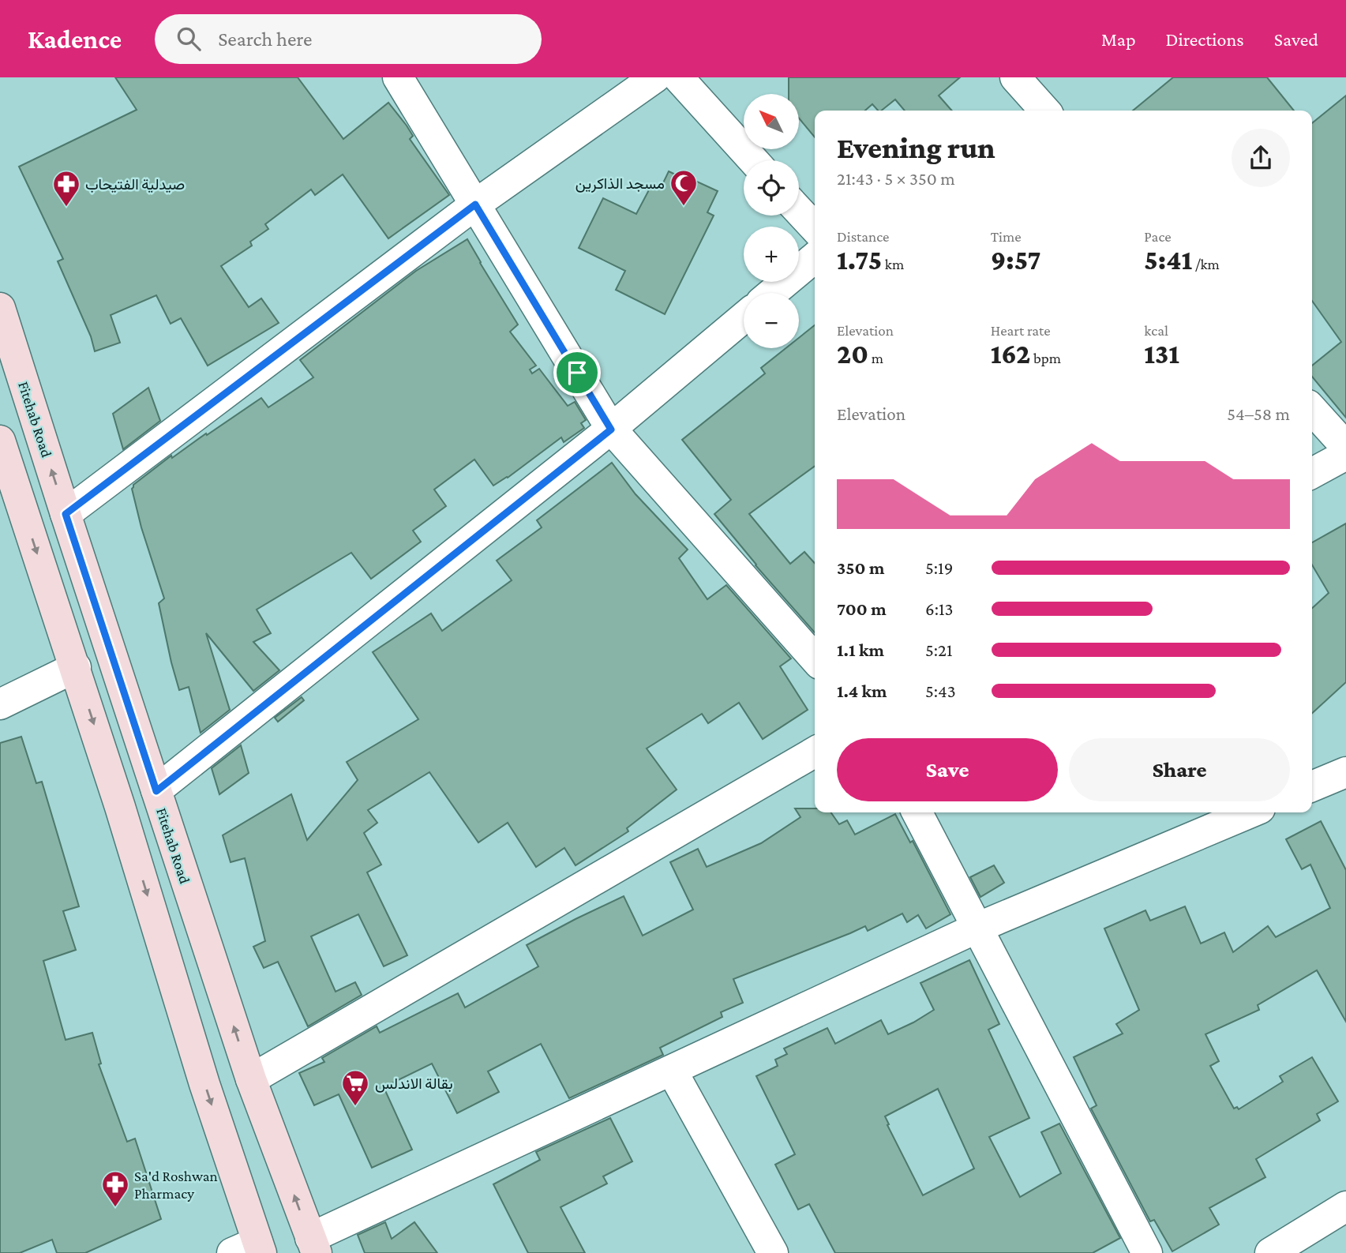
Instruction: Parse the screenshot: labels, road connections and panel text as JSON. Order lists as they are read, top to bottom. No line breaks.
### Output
{"streets":{"main road":["Fitehab Road"]},"places":{"mosque":["مسجد الذاكرين"],"pharmacy":["صيدلية الفتيحاب","Sa'd Roshwan Pharmacy"],"supermarket":["بقالة الاندلس"]},"north":"top left","page":{"header":"Kadence","search":"Search here","nav":["Map","Directions","Saved"],"map_buttons":["+","−"],"heading":["Evening run","21:43 · 5 × 350 m"],"stats":[["Distance","1.75 km"],["Time","9:57"],["Pace","5:41 /km"],["Elevation","20 m"],["Heart rate","162 bpm"],["kcal","131"]],"chart":["Elevation","54–58 m"],"list":[{"name":"350 m","note":"5:19"},{"name":"700 m","note":"6:13"},{"name":"1.1 km","note":"5:21"},{"name":"1.4 km","note":"5:43"}],"buttons":["Save","Share"]}}
